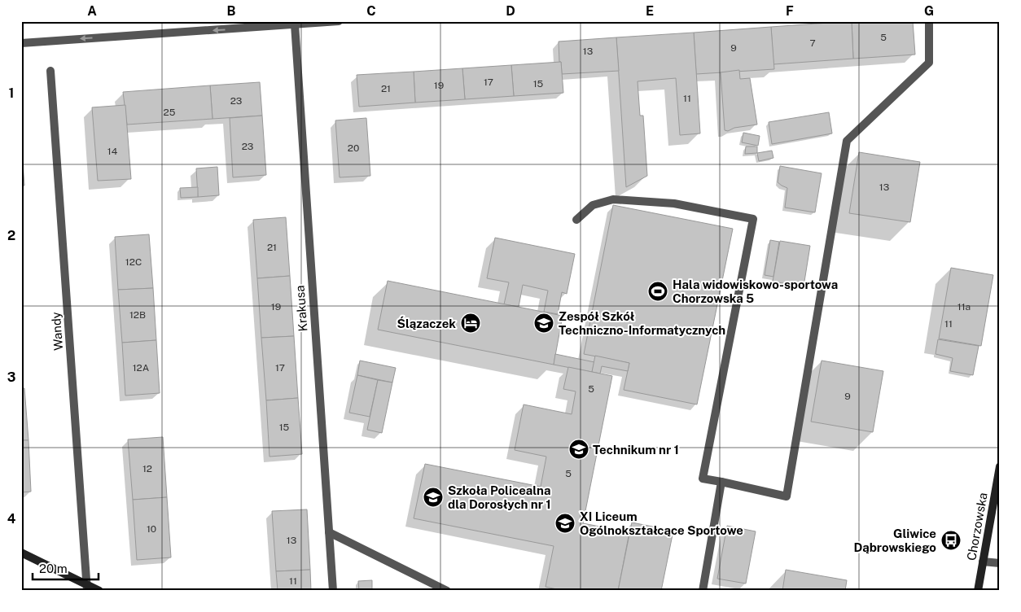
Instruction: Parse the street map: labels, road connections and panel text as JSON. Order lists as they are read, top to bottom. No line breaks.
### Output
{"streets":{"main road":["Chorzowska"],"street":["Krakusa","Wandy"]},"places":{"sports":["Hala widowiskowo-sportowa Chorzowska 5"],"hotel":["Ślązaczek"],"school or university":["Zespół Szkół Techniczno-Informatycznych","Technikum nr 1","Szkoła Policealna dla Dorosłych nr 1","XI Liceum Ogólnokształcące Sportowe"],"bus stop":["Gliwice Dąbrowskiego"]},"house_numbers":["5","7","9","13","17","15","19","21","11","23","25","23","20","14","13","21","12C","19","11a","12B","11","12A","17","5","9","15","12","5","10","13","11"],"scale_bar":"20 m","grid":{"columns":["A","B","C","D","E","F","G"],"rows":["1","2","3","4"]}}
